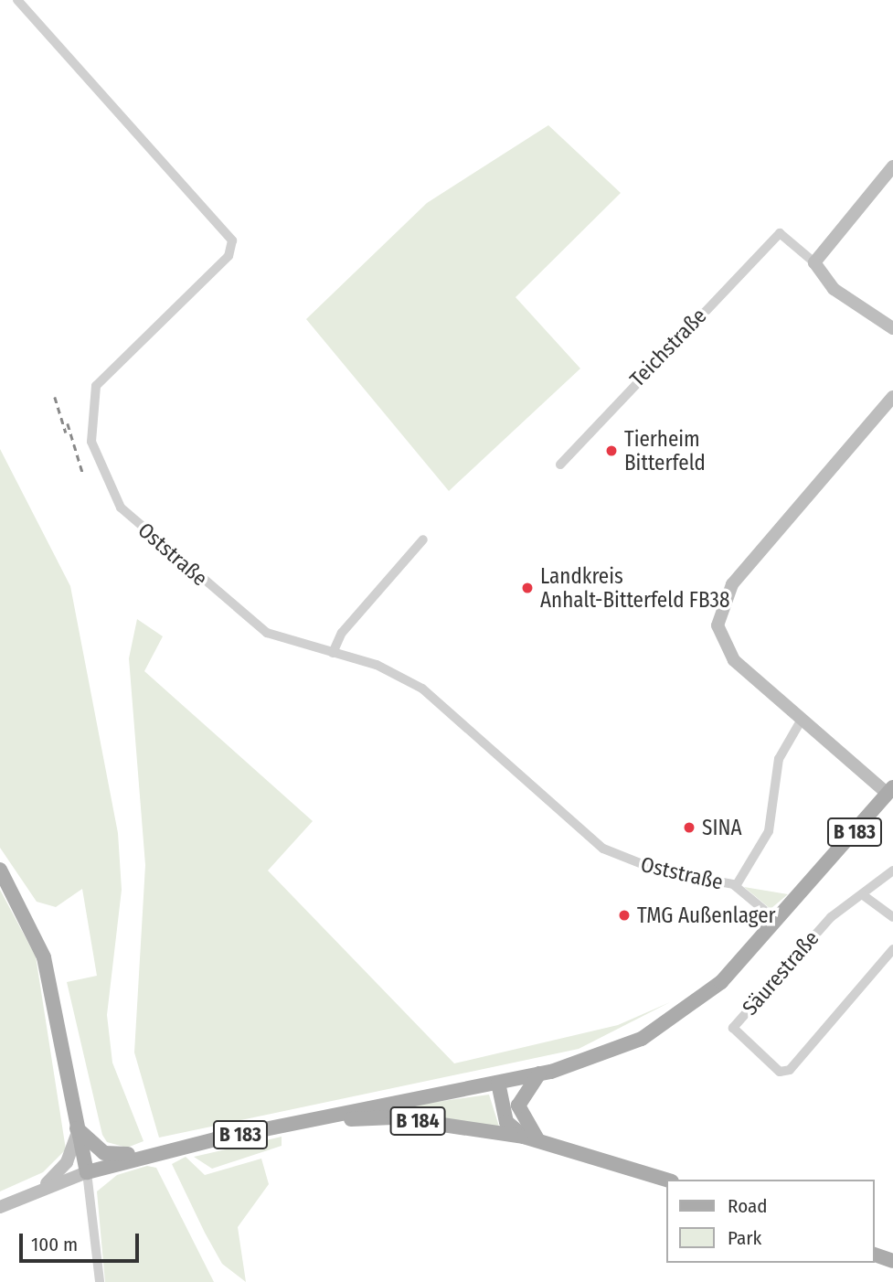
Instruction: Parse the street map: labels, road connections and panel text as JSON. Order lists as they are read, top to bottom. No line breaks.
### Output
{"streets":{"main road":["B 183","B 184"],"street":["Teichstraße","Oststraße","Säurestraße"]},"crossings":[["Oststraße","B 183"],["B 183","B 184"]],"places":["Tierheim Bitterfeld","Landkreis Anhalt-Bitterfeld FB38","SINA","TMG Außenlager"],"legend":["Road","Park"],"scale_bar":"100 m"}
